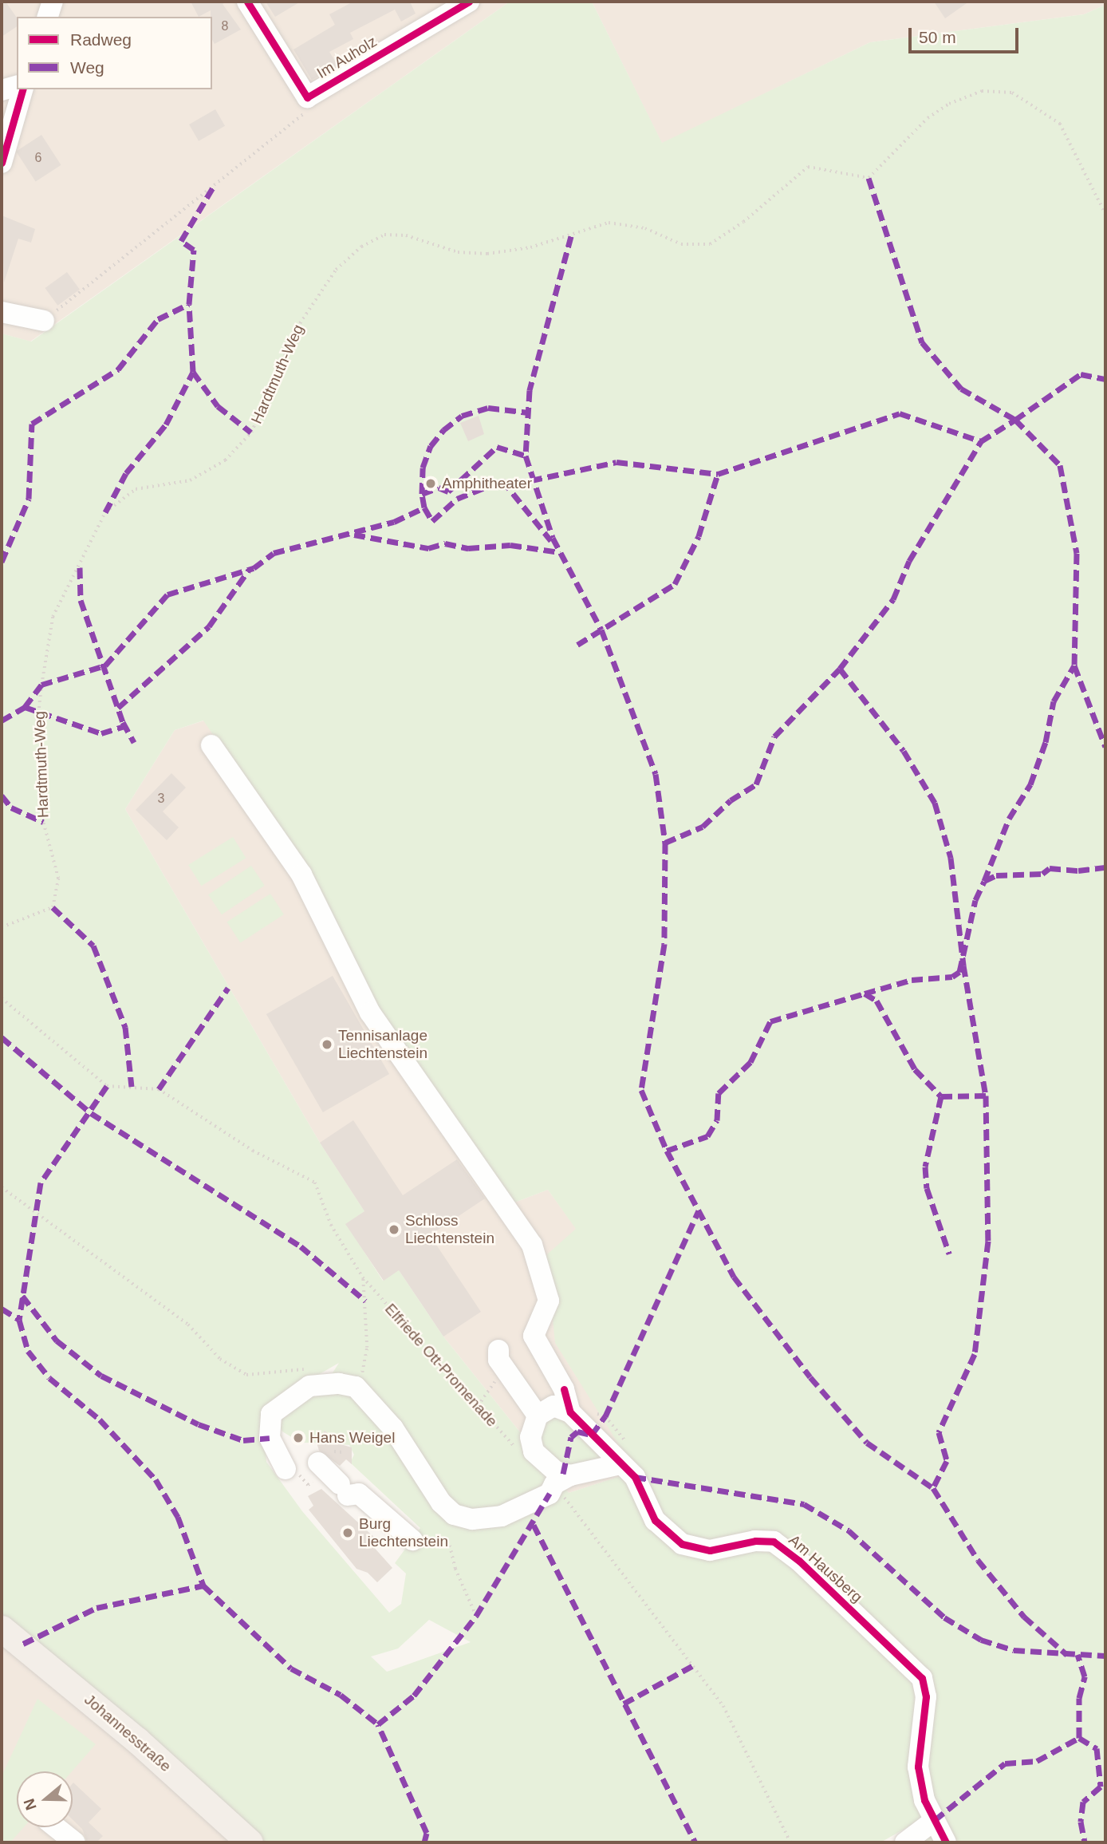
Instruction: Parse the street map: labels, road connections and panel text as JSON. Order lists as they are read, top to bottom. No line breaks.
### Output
{"streets":{"main road":["Johannesstraße"],"street":["Im Auholz","Am Hausberg"],"path":["Hardtmuth-Weg","Elfriede Ott-Promenade"]},"places":["Amphitheater","Tennisanlage Liechtenstein","Schloss Liechtenstein","Hans Weigel","Burg Liechtenstein"],"house_numbers":["8","6","3"],"legend":["Radweg","Weg"],"scale_bar":"50 m","north":"left"}
